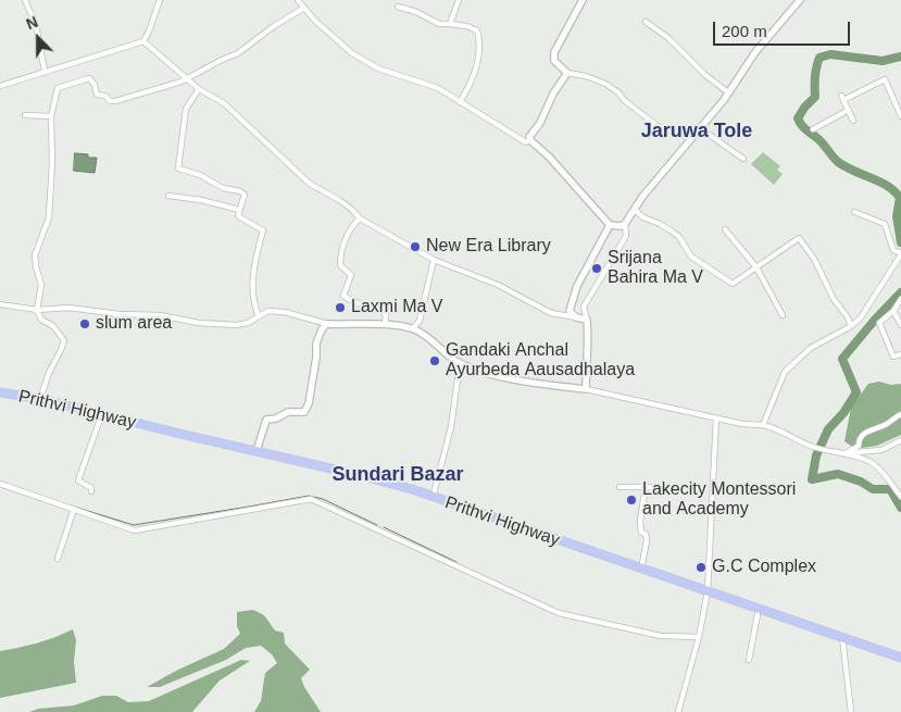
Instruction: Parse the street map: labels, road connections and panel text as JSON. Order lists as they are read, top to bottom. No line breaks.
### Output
{"streets":{"highway":["Prithvi Highway"]},"districts":["Jaruwa Tole","Sundari Bazar"],"places":["New Era Library","Srijana Bahira Ma V","Laxmi Ma V","slum area","Gandaki Anchal Ayurbeda Aausadhalaya","Lakecity Montessori and Academy","G.C Complex"],"scale_bar":"200 m","north":"top"}
